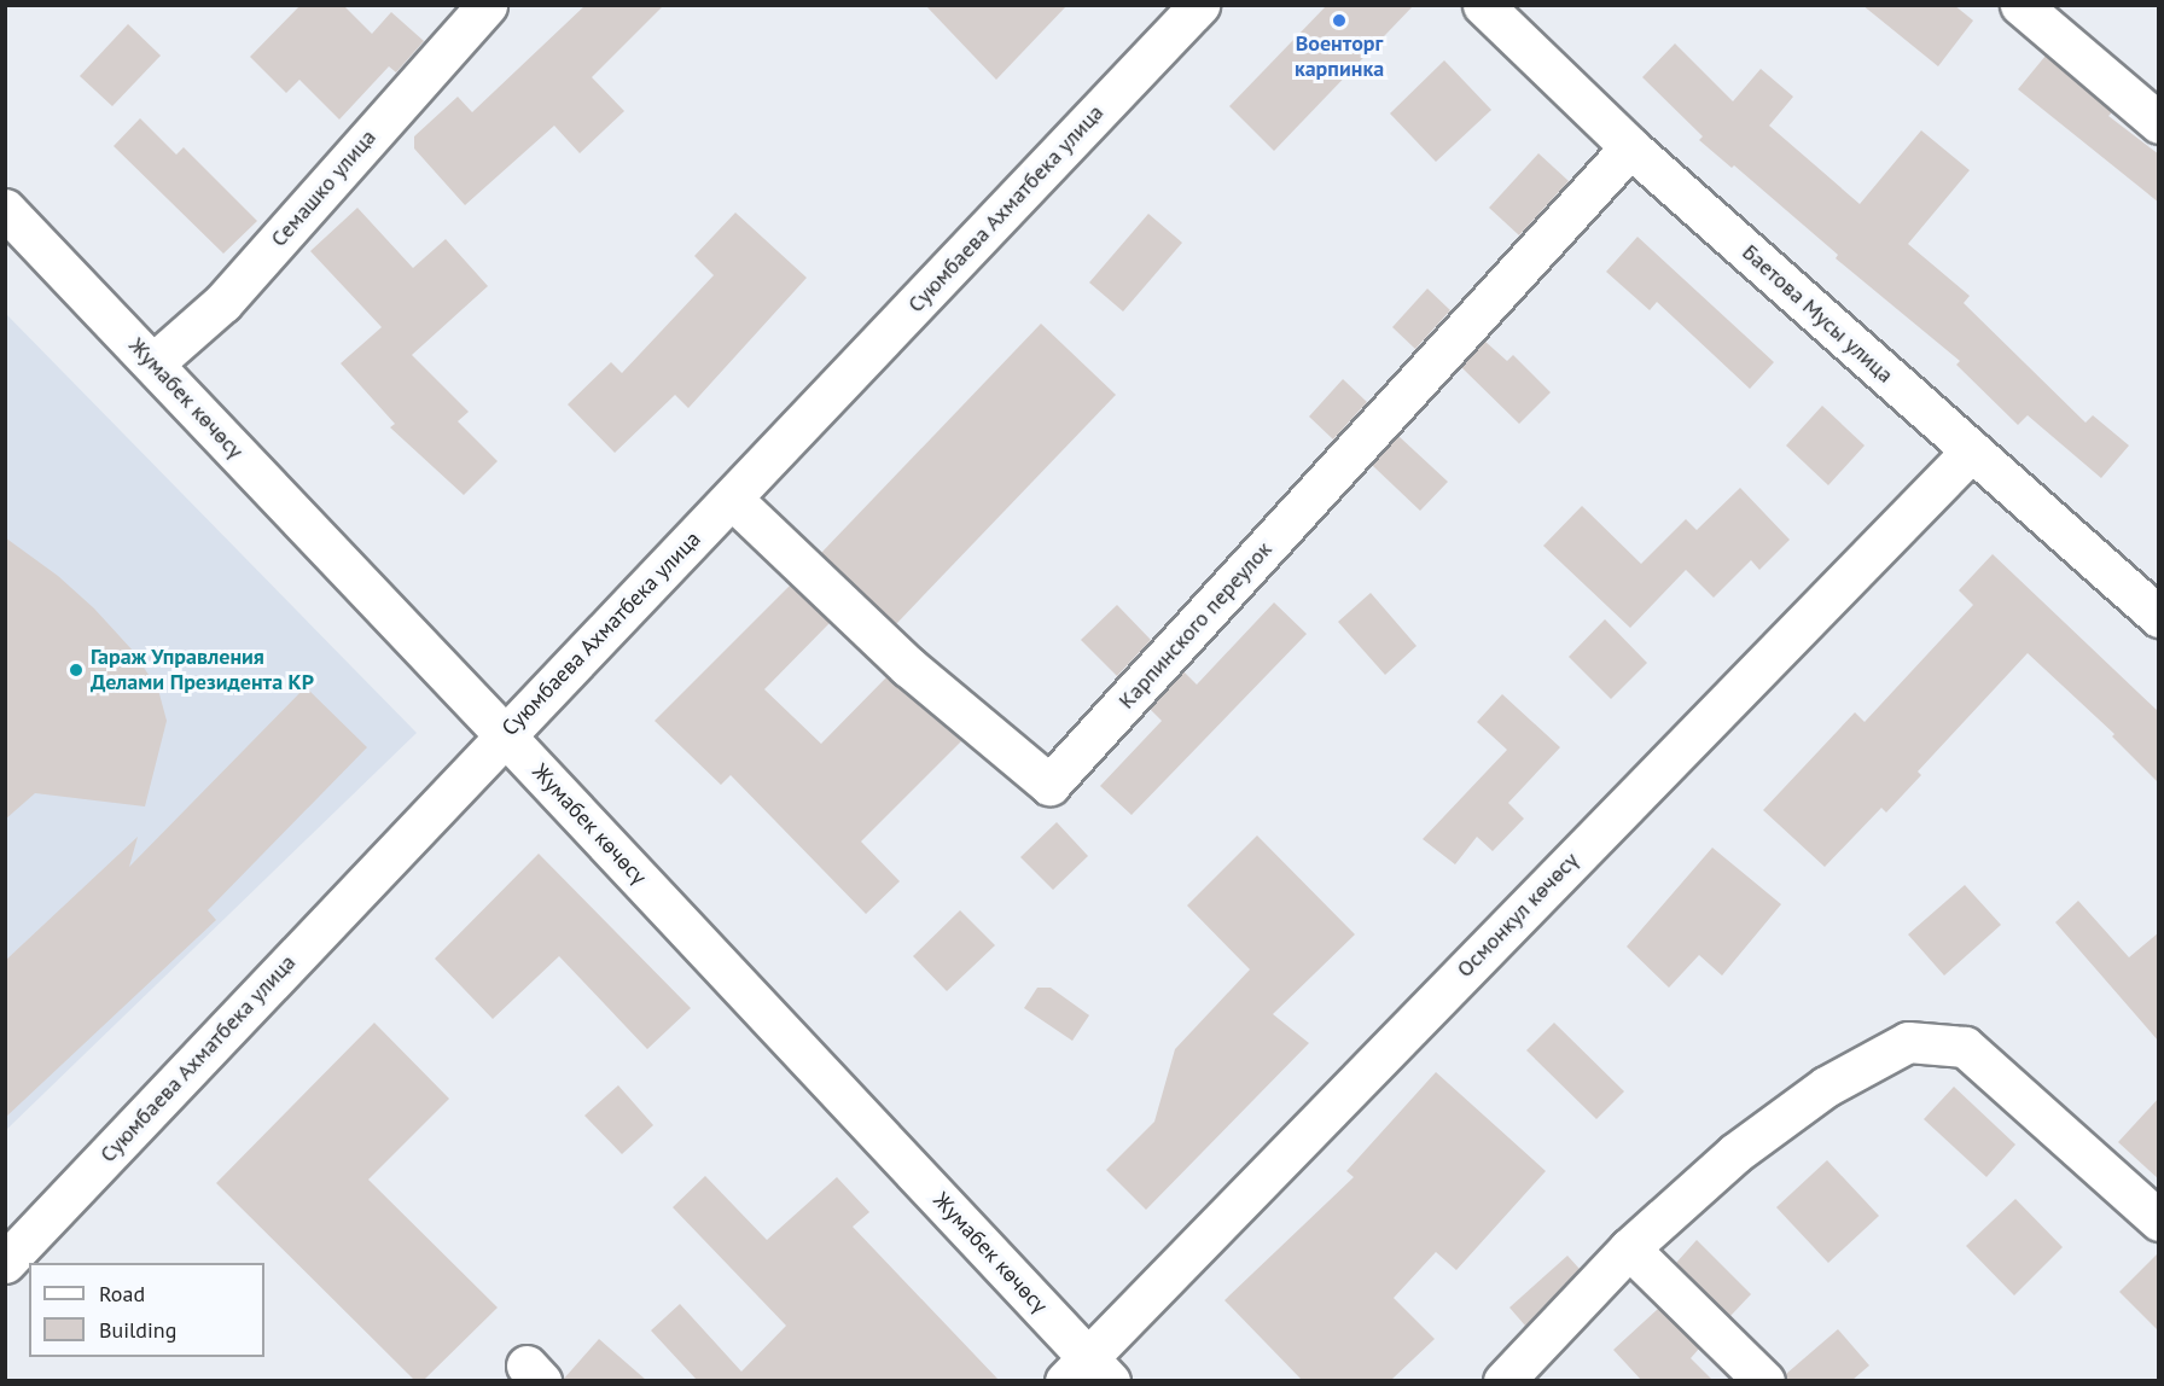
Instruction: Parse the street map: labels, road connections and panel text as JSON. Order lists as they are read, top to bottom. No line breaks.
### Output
{"streets":{"street":["Семашко улица","Суюмбаева Ахматбека улица","Баетова Мусы улица","Жумабек көчөсү","Карпинского переулок","Осмонкул көчөсү"]},"crossings":[["Семашко улица","Жумабек көчөсү"],["Суюмбаева Ахматбека улица","Жумабек көчөсү"],["Суюмбаева Ахматбека улица","Карпинского переулок"],["Баетова Мусы улица","Карпинского переулок"],["Баетова Мусы улица","Осмонкул көчөсү"],["Жумабек көчөсү","Осмонкул көчөсү"]],"places":["Военторг карпинка","Гараж Управления Делами Президента КР"],"legend":["Road","Building"]}
